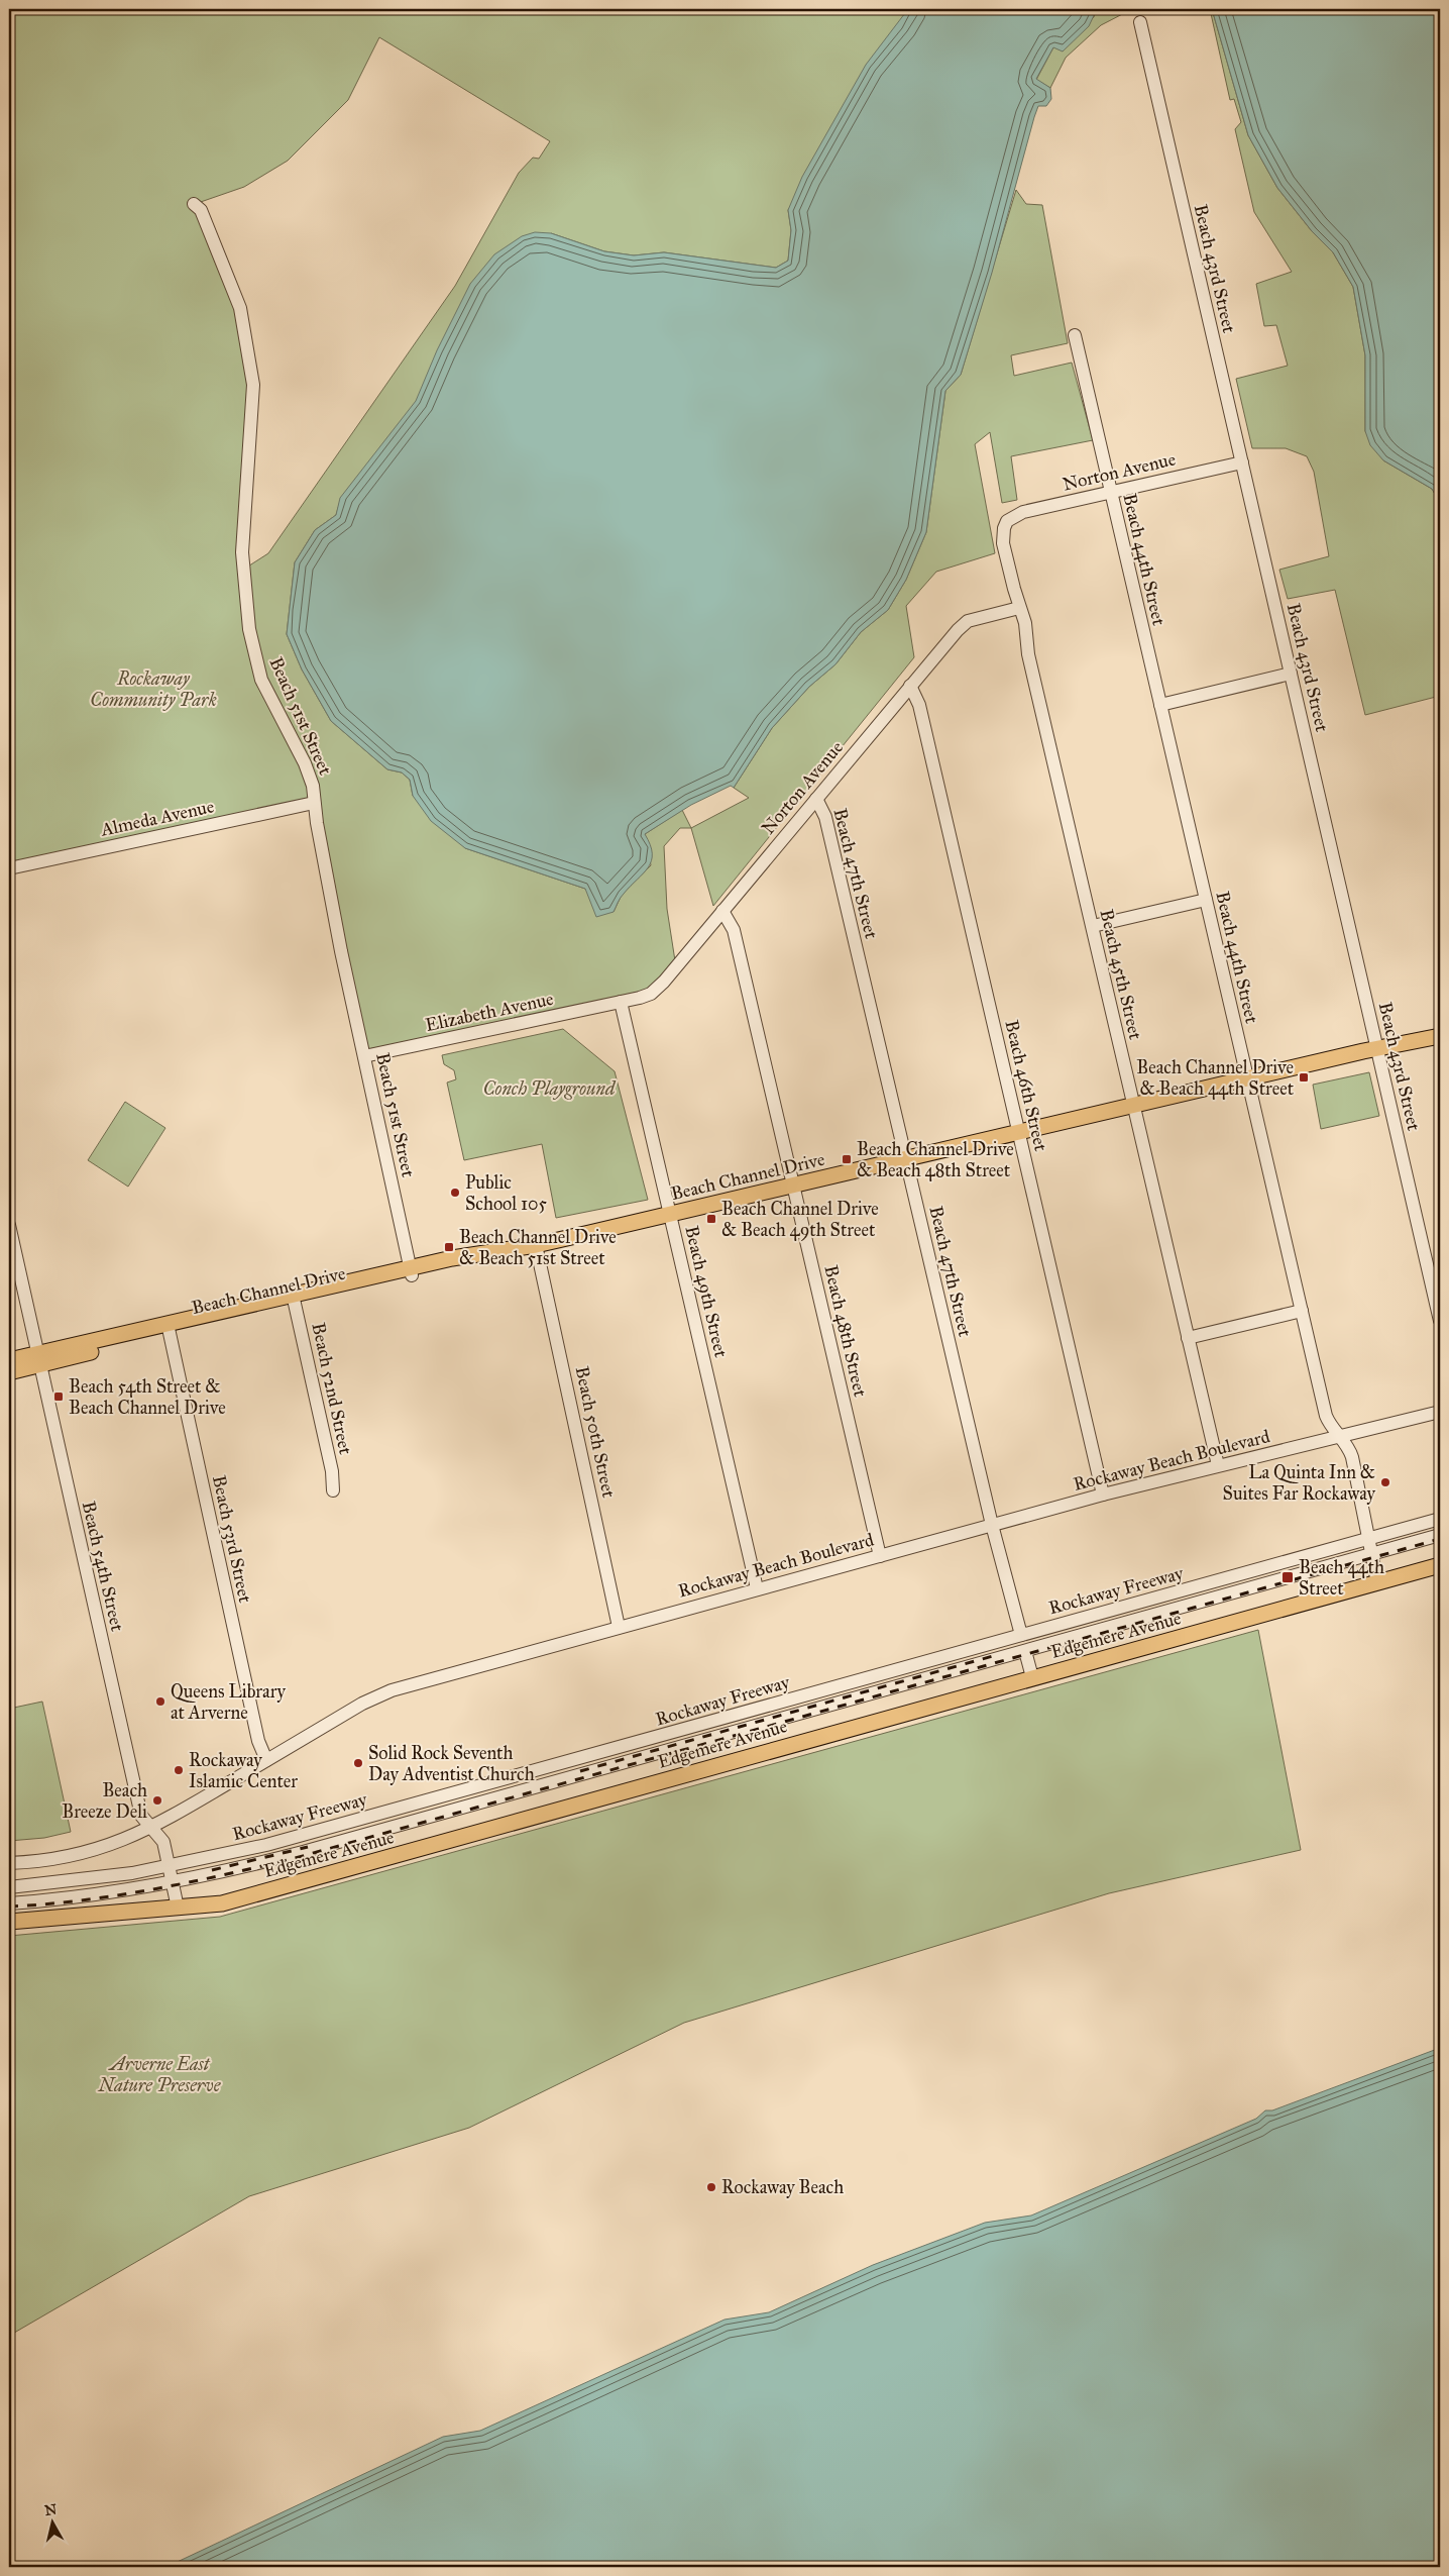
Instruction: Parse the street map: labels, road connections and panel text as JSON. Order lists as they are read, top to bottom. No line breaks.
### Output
{"streets":{"main road":["Beach Channel Drive","Edgemere Avenue"],"street":["Beach 43rd Street","Norton Avenue","Beach 44th Street","Beach 51st Street","Almeda Avenue","Beach 47th Street","Beach 45th Street","Elizabeth Avenue","Beach 46th Street","Beach 49th Street","Beach 48th Street","Beach 52nd Street","Beach 50th Street","Rockaway Beach Boulevard","Beach 53rd Street","Beach 54th Street","Rockaway Freeway"]},"crossings":[["Beach 43rd Street","Norton Avenue"],["Beach 43rd Street","Beach Channel Drive"],["Norton Avenue","Beach 44th Street"],["Norton Avenue","Beach 47th Street"],["Norton Avenue","Beach 45th Street"],["Norton Avenue","Elizabeth Avenue"],["Norton Avenue","Beach 46th Street"],["Norton Avenue","Beach 49th Street"],["Norton Avenue","Beach 48th Street"],["Beach 44th Street","Beach Channel Drive"],["Beach 44th Street","Rockaway Beach Boulevard"],["Beach 44th Street","Rockaway Freeway"],["Beach 44th Street","Edgemere Avenue"],["Beach 51st Street","Almeda Avenue"],["Beach 51st Street","Elizabeth Avenue"],["Beach 51st Street","Beach Channel Drive"],["Beach 47th Street","Beach Channel Drive"],["Beach 47th Street","Rockaway Beach Boulevard"],["Beach 47th Street","Rockaway Freeway"],["Beach 45th Street","Beach Channel Drive"],["Beach 45th Street","Rockaway Beach Boulevard"],["Elizabeth Avenue","Beach 49th Street"],["Beach 46th Street","Beach Channel Drive"],["Beach 46th Street","Rockaway Beach Boulevard"],["Beach Channel Drive","Beach 49th Street"],["Beach Channel Drive","Beach 48th Street"],["Beach Channel Drive","Beach 52nd Street"],["Beach Channel Drive","Beach 50th Street"],["Beach Channel Drive","Beach 53rd Street"],["Beach Channel Drive","Beach 54th Street"],["Beach 49th Street","Rockaway Beach Boulevard"],["Beach 48th Street","Rockaway Beach Boulevard"],["Beach 50th Street","Rockaway Beach Boulevard"],["Rockaway Beach Boulevard","Beach 53rd Street"],["Rockaway Beach Boulevard","Beach 54th Street"],["Beach 54th Street","Rockaway Freeway"],["Beach 54th Street","Edgemere Avenue"]],"parks":["Rockaway Community Park","Conch Playground","Arverne East Nature Preserve"],"places":{"transit":["Beach Channel Drive & Beach 44th Street","Beach Channel Drive & Beach 48th Street","Beach Channel Drive & Beach 49th Street","Beach Channel Drive & Beach 51st Street","Beach 54th Street & Beach Channel Drive","Beach 44th Street"],"other":["Public School 105","La Quinta Inn & Suites Far Rockaway","Queens Library at Arverne","Solid Rock Seventh Day Adventist Church","Rockaway Islamic Center","Beach Breeze Deli","Rockaway Beach"]},"north":"top"}
